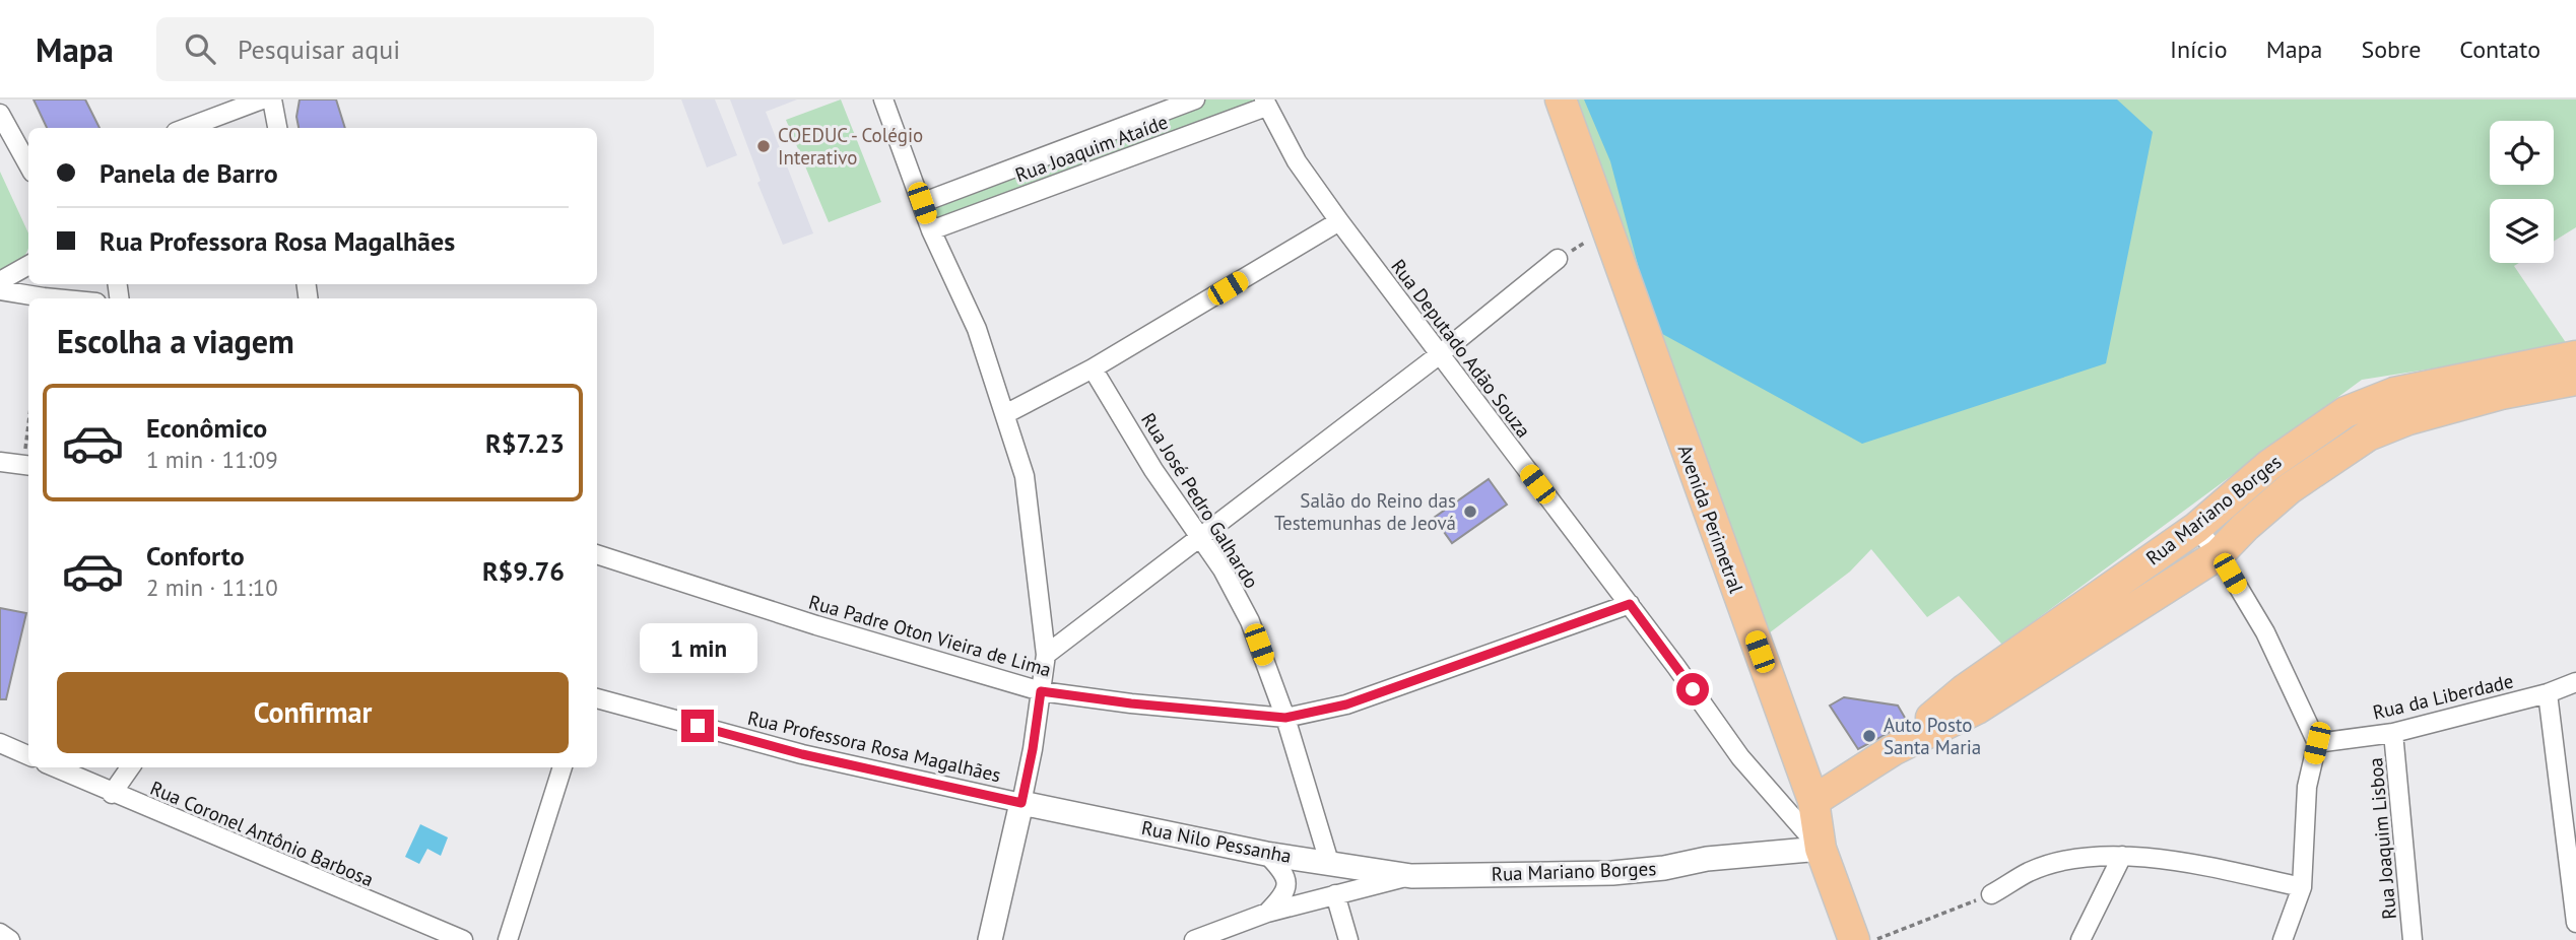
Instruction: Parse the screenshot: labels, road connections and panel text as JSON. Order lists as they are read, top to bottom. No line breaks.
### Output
{"streets":{"main road":["Rua Mariano Borges","Avenida Perimetral"],"street":["Rua Joaquim Ataíde","Rua Deputado Adão Souza","Rua José Pedro Galhardo","Rua Padre Oton Vieira de Lima","Rua da Liberdade","Rua Professora Rosa Magalhães","Rua Coronel Antônio Barbosa","Rua Joaquim Lisboa","Rua Nilo Pessanha"]},"crossings":[["Rua Joaquim Ataíde","Rua Deputado Adão Souza"],["Rua Deputado Adão Souza","Rua Mariano Borges"],["Rua Deputado Adão Souza","Avenida Perimetral"],["Rua Deputado Adão Souza","Rua Padre Oton Vieira de Lima"],["Rua José Pedro Galhardo","Rua Padre Oton Vieira de Lima"],["Rua José Pedro Galhardo","Rua Nilo Pessanha"],["Rua Mariano Borges","Avenida Perimetral"],["Rua Mariano Borges","Rua Nilo Pessanha"],["Rua da Liberdade","Rua Joaquim Lisboa"],["Rua Professora Rosa Magalhães","Rua Nilo Pessanha"]],"places":["COEDUC - Colégio Interativo","Salão do Reino das Testemunhas de Jeová","Auto Posto Santa Maria"],"page":{"header":"Mapa","search":"Pesquisar aqui","nav":["Início","Mapa","Sobre","Contato"],"banner":["Panela de Barro","Rua Professora Rosa Magalhães"],"heading":"Escolha a viagem","list":[{"name":"Econômico","note":"1 min · 11:09","value":"R$7.23"},{"name":"Conforto","note":"2 min · 11:10","value":"R$9.76"}],"bubble":"1 min","buttons":"Confirmar"}}
